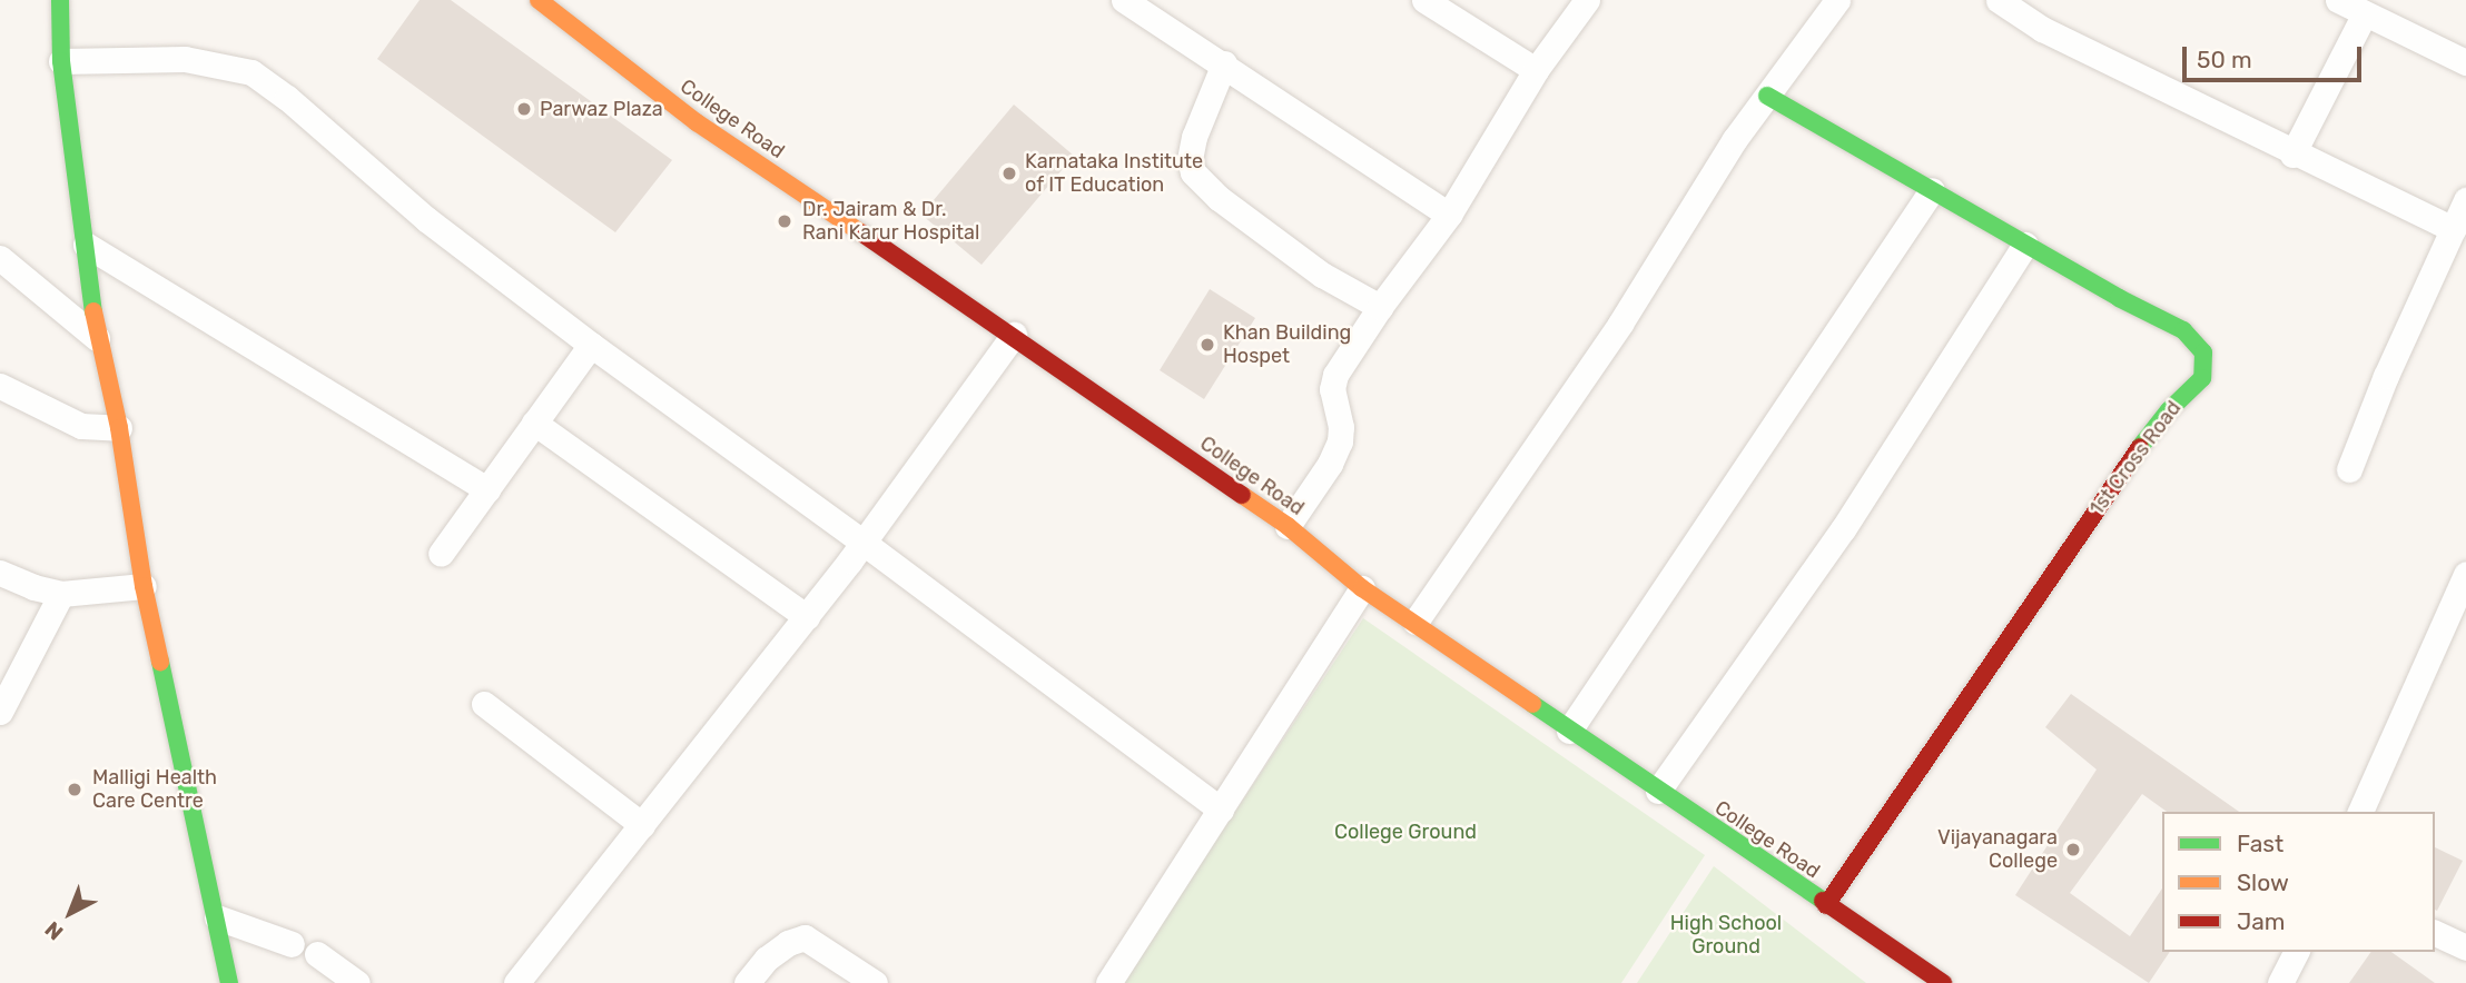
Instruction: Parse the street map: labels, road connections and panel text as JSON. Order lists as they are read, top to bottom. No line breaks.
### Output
{"streets":{"street":["College Road","1st Cross Road"]},"crossings":[["College Road","1st Cross Road"]],"parks":["College Ground","High School Ground"],"places":["Parwaz Plaza","Karnataka Institute of IT Education","Dr. Jairam & Dr. Rani Karur Hospital","Khan Building Hospet","Malligi Health Care Centre","Vijayanagara College"],"legend":["Fast","Slow","Jam"],"scale_bar":"50 m","north":"bottom left"}
